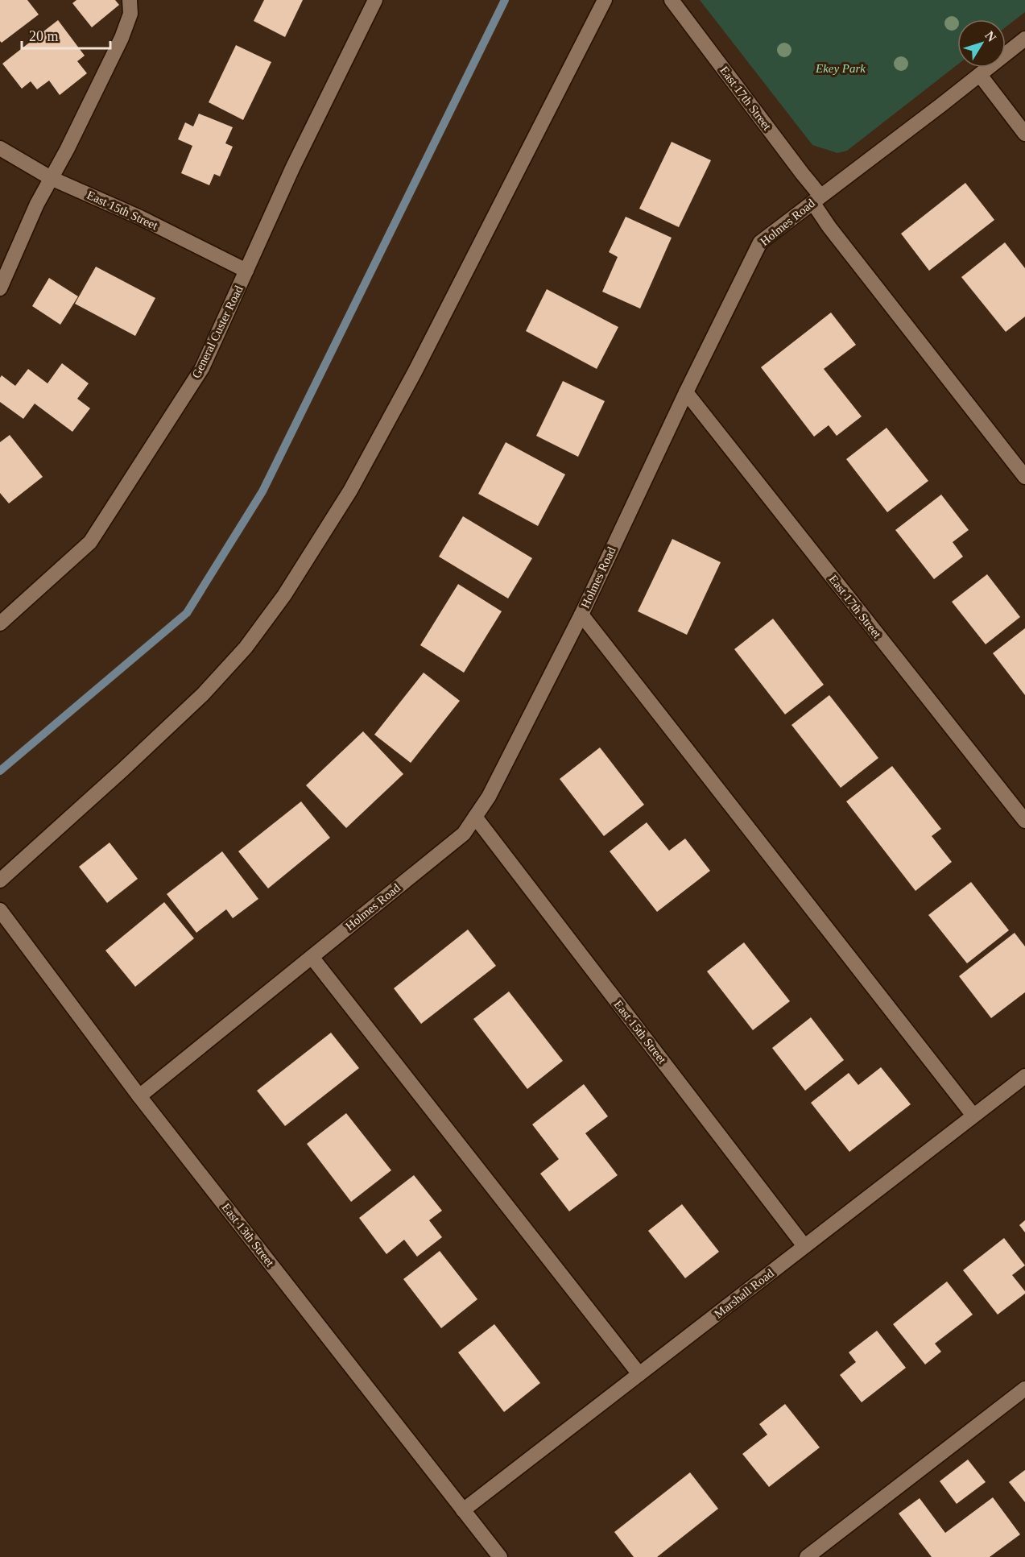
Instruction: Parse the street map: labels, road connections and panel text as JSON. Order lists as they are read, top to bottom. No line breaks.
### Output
{"streets":{"street":["East 17th Street","East 15th Street","Holmes Road","General Custer Road","East 13th Street","Marshall Road"]},"crossings":[["East 17th Street","Holmes Road"],["East 15th Street","Holmes Road"],["East 15th Street","General Custer Road"],["East 15th Street","Marshall Road"],["Holmes Road","East 13th Street"],["East 13th Street","Marshall Road"]],"parks":["Ekey Park"],"scale_bar":"20 m","north":"top right"}
